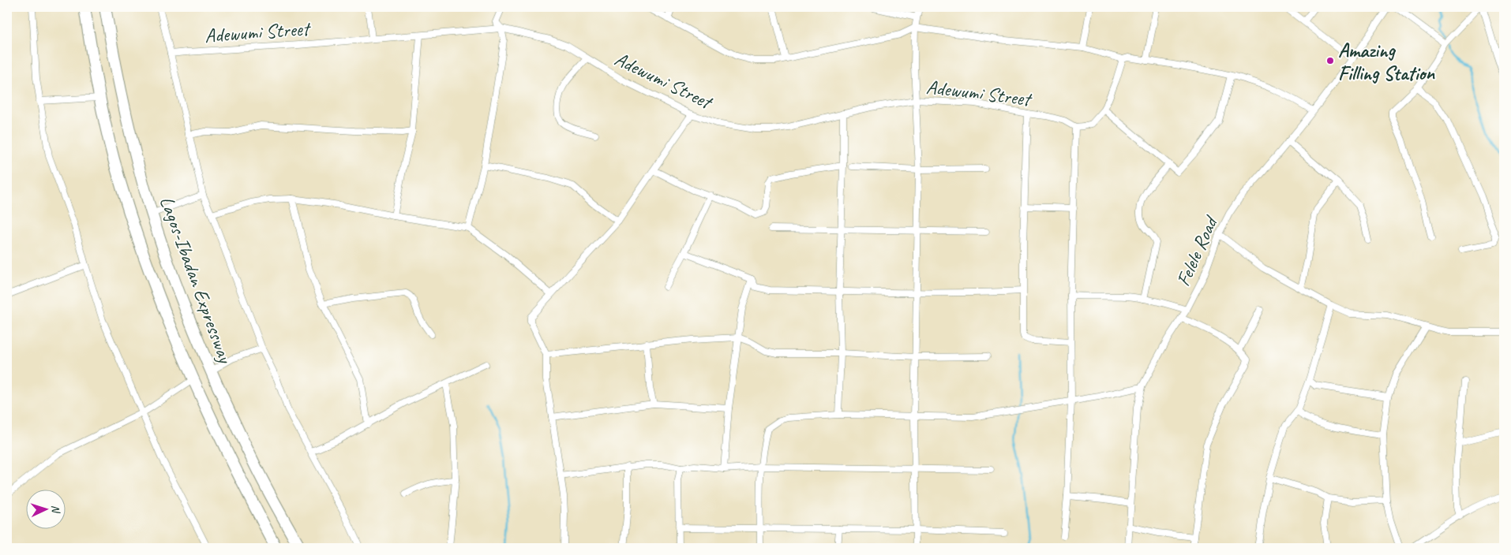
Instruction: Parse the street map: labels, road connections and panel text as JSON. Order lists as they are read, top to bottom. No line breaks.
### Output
{"streets":{"highway":["Lagos-Ibadan Expressway"],"street":["Adewumi Street","Felele Road"]},"places":["Amazing Filling Station"],"north":"right"}
